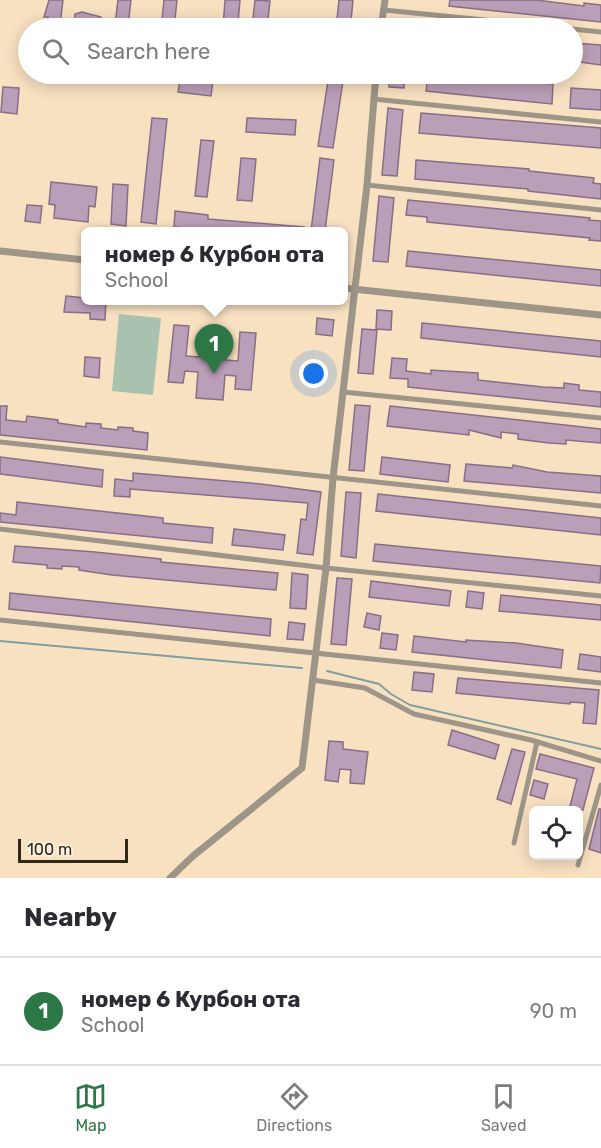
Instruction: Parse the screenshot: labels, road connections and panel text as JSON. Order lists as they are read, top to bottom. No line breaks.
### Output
{"scale_bar":"100 m","page":{"search":"Search here","popup":["номер 6 Курбон ота","School"],"pins":"1","scale":"100 m","heading":"Nearby","list":[{"mark":"1","name":"номер 6 Курбон ота","note":"School","value":"90 m"}],"nav":["Map","Directions","Saved"]}}
